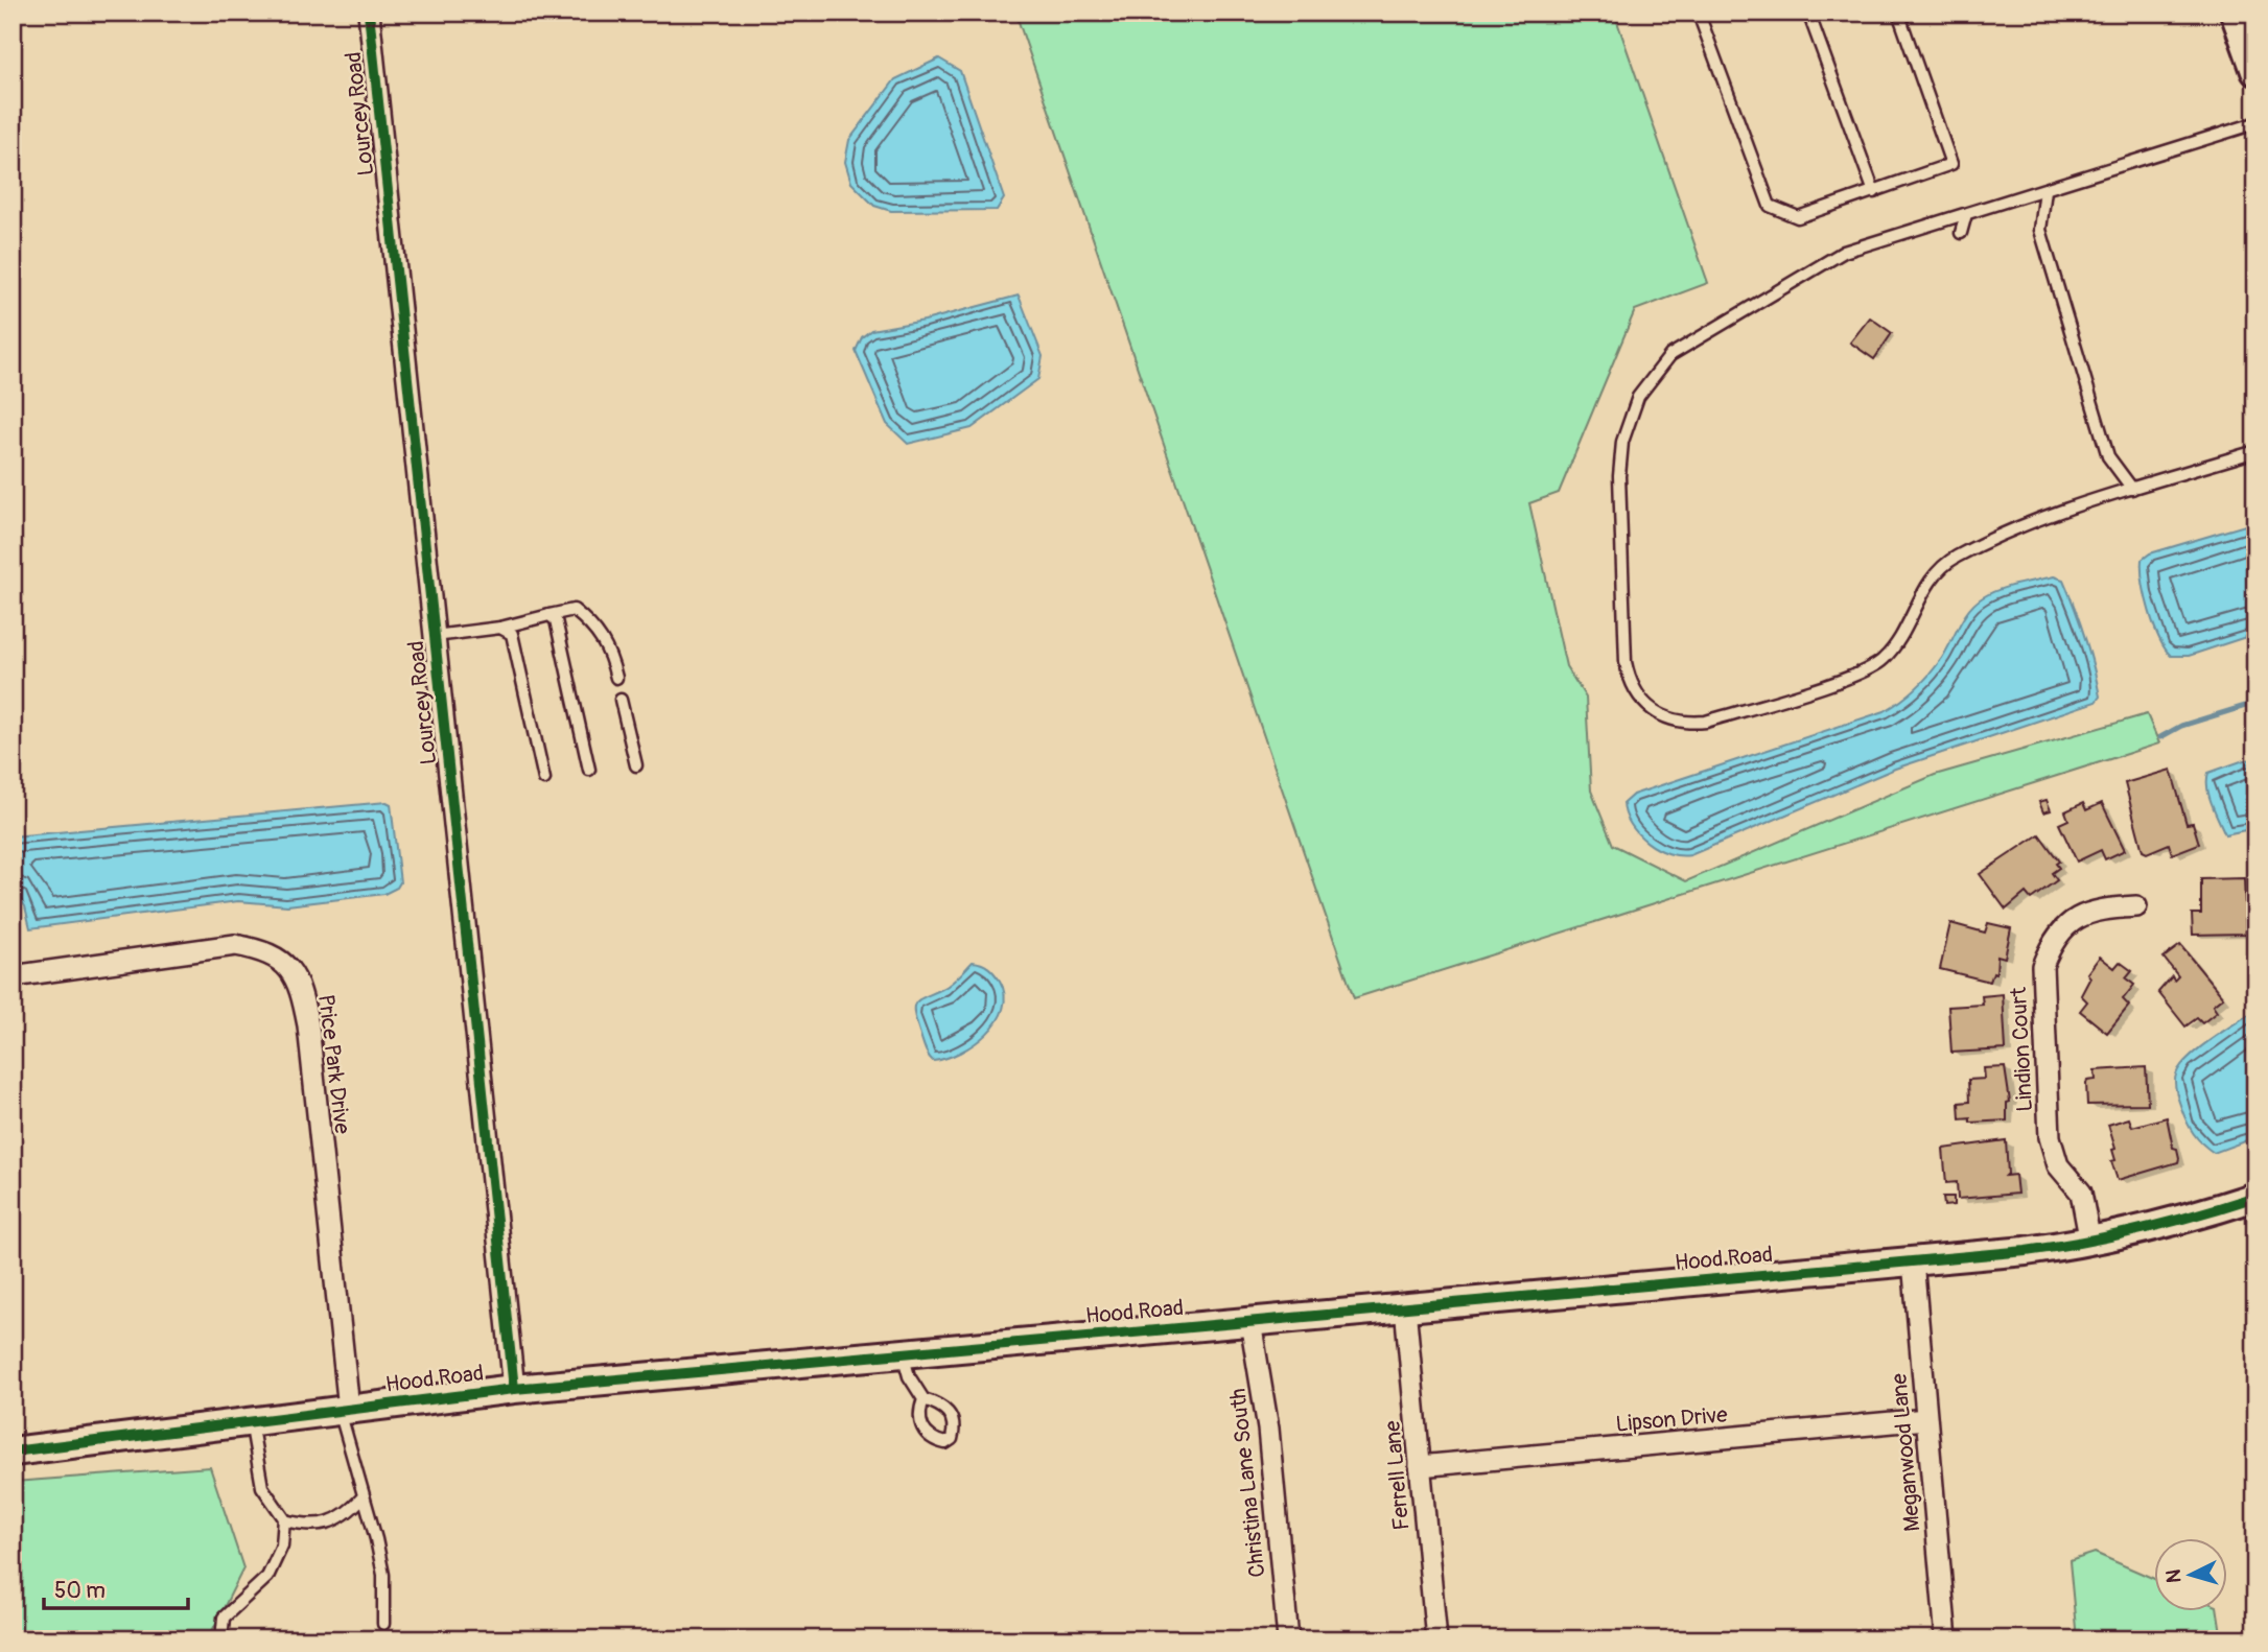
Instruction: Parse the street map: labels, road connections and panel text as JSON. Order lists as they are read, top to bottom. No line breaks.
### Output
{"streets":{"street":["Lourcey Road","Lindion Court","Price Park Drive","Hood Road","Lipson Drive","Meganwood Lane","Ferrell Lane","Christina Lane South"]},"crossings":[["Lourcey Road","Hood Road"],["Lindion Court","Hood Road"],["Price Park Drive","Hood Road"],["Hood Road","Meganwood Lane"],["Hood Road","Ferrell Lane"],["Hood Road","Christina Lane South"],["Lipson Drive","Meganwood Lane"],["Lipson Drive","Ferrell Lane"]],"scale_bar":"50 m","north":"left"}
